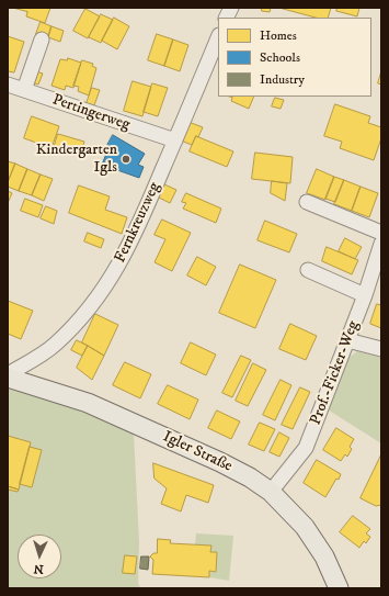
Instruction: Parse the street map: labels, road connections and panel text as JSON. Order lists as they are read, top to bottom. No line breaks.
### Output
{"streets":{"main road":["Igler Straße"],"street":["Pertingerweg","Fernkreuzweg","Prof.-Ficker-Weg"]},"crossings":[["Pertingerweg","Fernkreuzweg"],["Fernkreuzweg","Igler Straße"],["Prof.-Ficker-Weg","Igler Straße"]],"places":["Kindergarten Igls"],"legend":["Homes","Schools","Industry"],"north":"bottom"}
